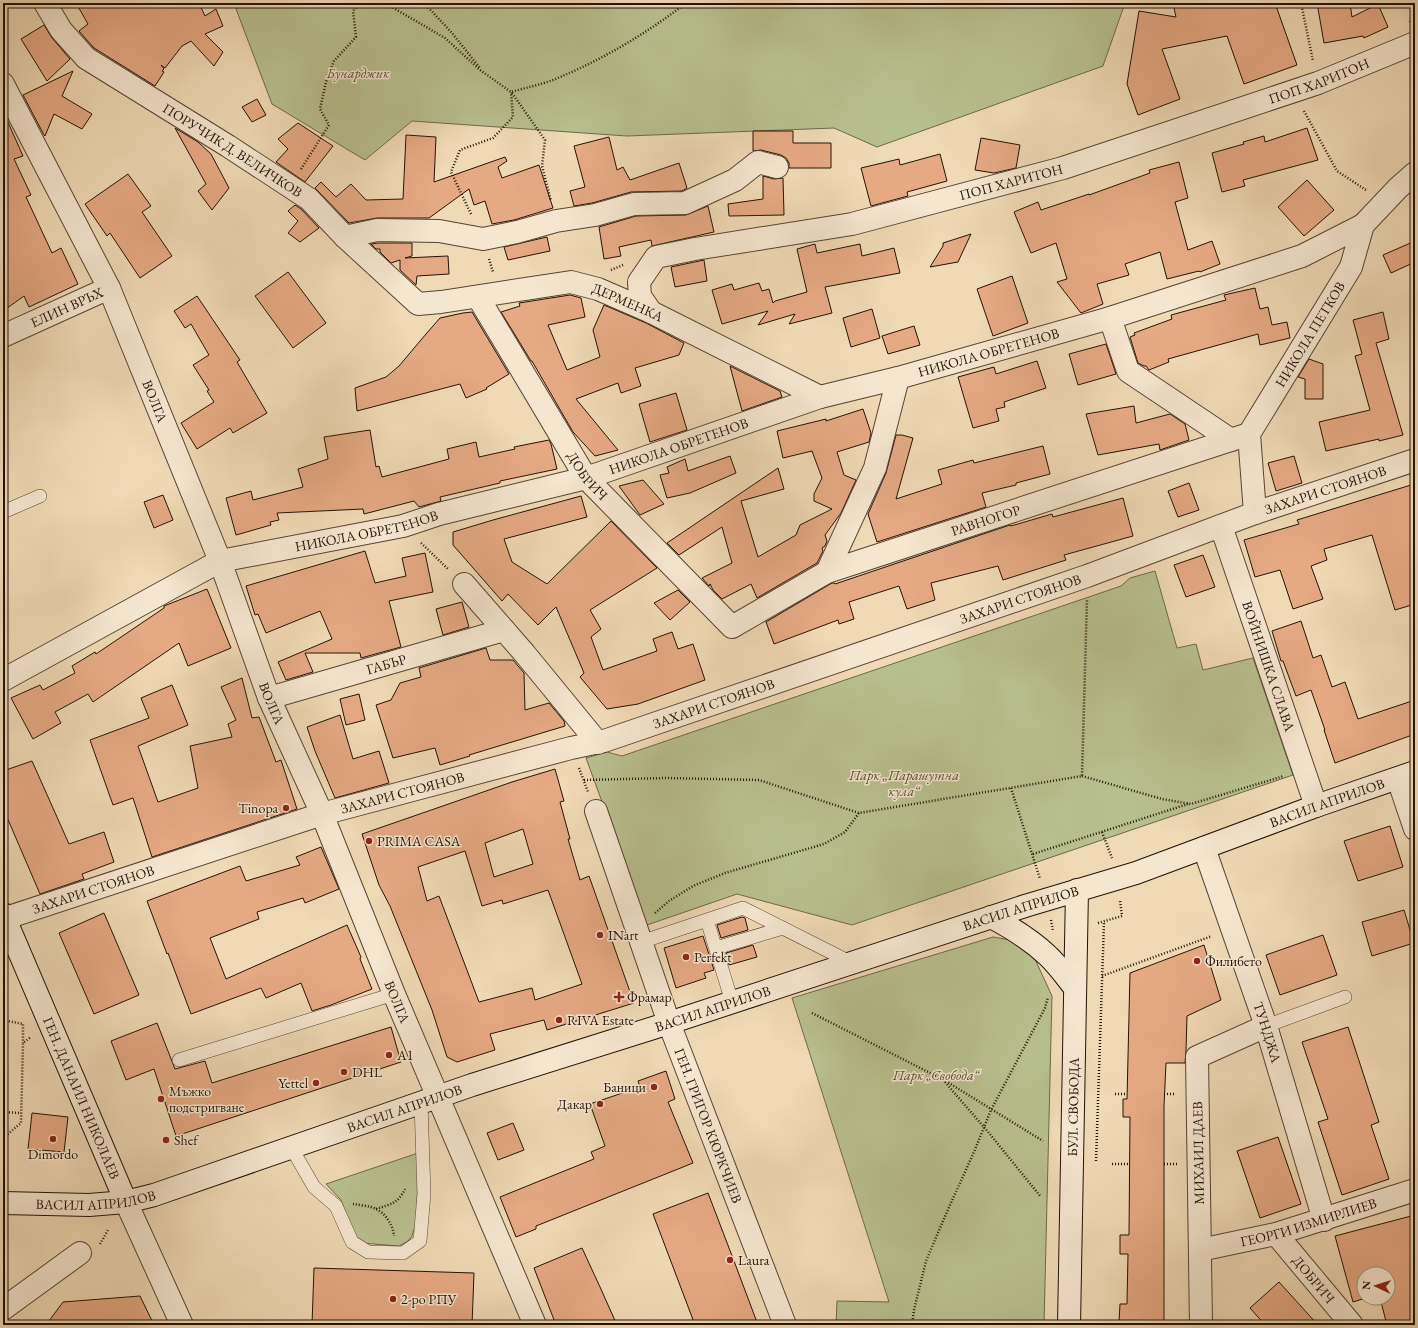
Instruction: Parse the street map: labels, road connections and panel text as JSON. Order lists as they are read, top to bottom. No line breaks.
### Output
{"streets":{"street":["ПОП ХАРИТОН","ПОРУЧИК Д. ВЕЛИЧКОВ","ДЕРМЕНКА","ЕЛИН ВРЪХ","НИКОЛА ПЕТКОВ","НИКОЛА ОБРЕТЕНОВ","ВОЛГА","ДОБРИЧ","ЗАХАРИ СТОЯНОВ","РАВНОГОР","ГАБЪР","ВОЙНИШКА СЛАВА","ВАСИЛ АПРИЛОВ","ТУНДЖА","ГЕН. ДАНАИЛ НИКОЛАЕВ","БУЛ. СВОБОДА","ГЕН. ГРИГОР КЮРКЧИЕВ","МИХАИЛ ДАЕВ","ГЕОРГИ ИЗМИРЛИЕВ"]},"crossings":[["ПОП ХАРИТОН","ДЕРМЕНКА"],["ПОРУЧИК Д. ВЕЛИЧКОВ","ДЕРМЕНКА"],["ДЕРМЕНКА","НИКОЛА ОБРЕТЕНОВ"],["ДЕРМЕНКА","ДОБРИЧ"],["ЕЛИН ВРЪХ","ВОЛГА"],["НИКОЛА ПЕТКОВ","НИКОЛА ОБРЕТЕНОВ"],["НИКОЛА ПЕТКОВ","РАВНОГОР"],["НИКОЛА ОБРЕТЕНОВ","ВОЛГА"],["НИКОЛА ОБРЕТЕНОВ","ДОБРИЧ"],["ВОЛГА","ЗАХАРИ СТОЯНОВ"],["ВОЛГА","ГАБЪР"],["ВОЛГА","ВАСИЛ АПРИЛОВ"],["ДОБРИЧ","РАВНОГОР"],["ДОБРИЧ","ГЕОРГИ ИЗМИРЛИЕВ"],["ЗАХАРИ СТОЯНОВ","ВОЙНИШКА СЛАВА"],["ЗАХАРИ СТОЯНОВ","ГЕН. ДАНАИЛ НИКОЛАЕВ"],["ВОЙНИШКА СЛАВА","ВАСИЛ АПРИЛОВ"],["ВАСИЛ АПРИЛОВ","ТУНДЖА"],["ВАСИЛ АПРИЛОВ","ГЕН. ДАНАИЛ НИКОЛАЕВ"],["ВАСИЛ АПРИЛОВ","БУЛ. СВОБОДА"],["ВАСИЛ АПРИЛОВ","ГЕН. ГРИГОР КЮРКЧИЕВ"],["ТУНДЖА","МИХАИЛ ДАЕВ"],["ТУНДЖА","ГЕОРГИ ИЗМИРЛИЕВ"],["МИХАИЛ ДАЕВ","ГЕОРГИ ИЗМИРЛИЕВ"]],"parks":["Бунарджик","Парк „Парашутна кула“","Парк „Свобода“"],"places":{"other":["Tinopa","PRIMA CASA","INart","Perfekt","Филибето","RIVA Estate","A1","DHL","Yettel","Баници","Мъжко подстригване","Дакар","Dimordo","Shef","Laura","2-ро РПУ"],"health":["Фрамар"]},"north":"left"}
